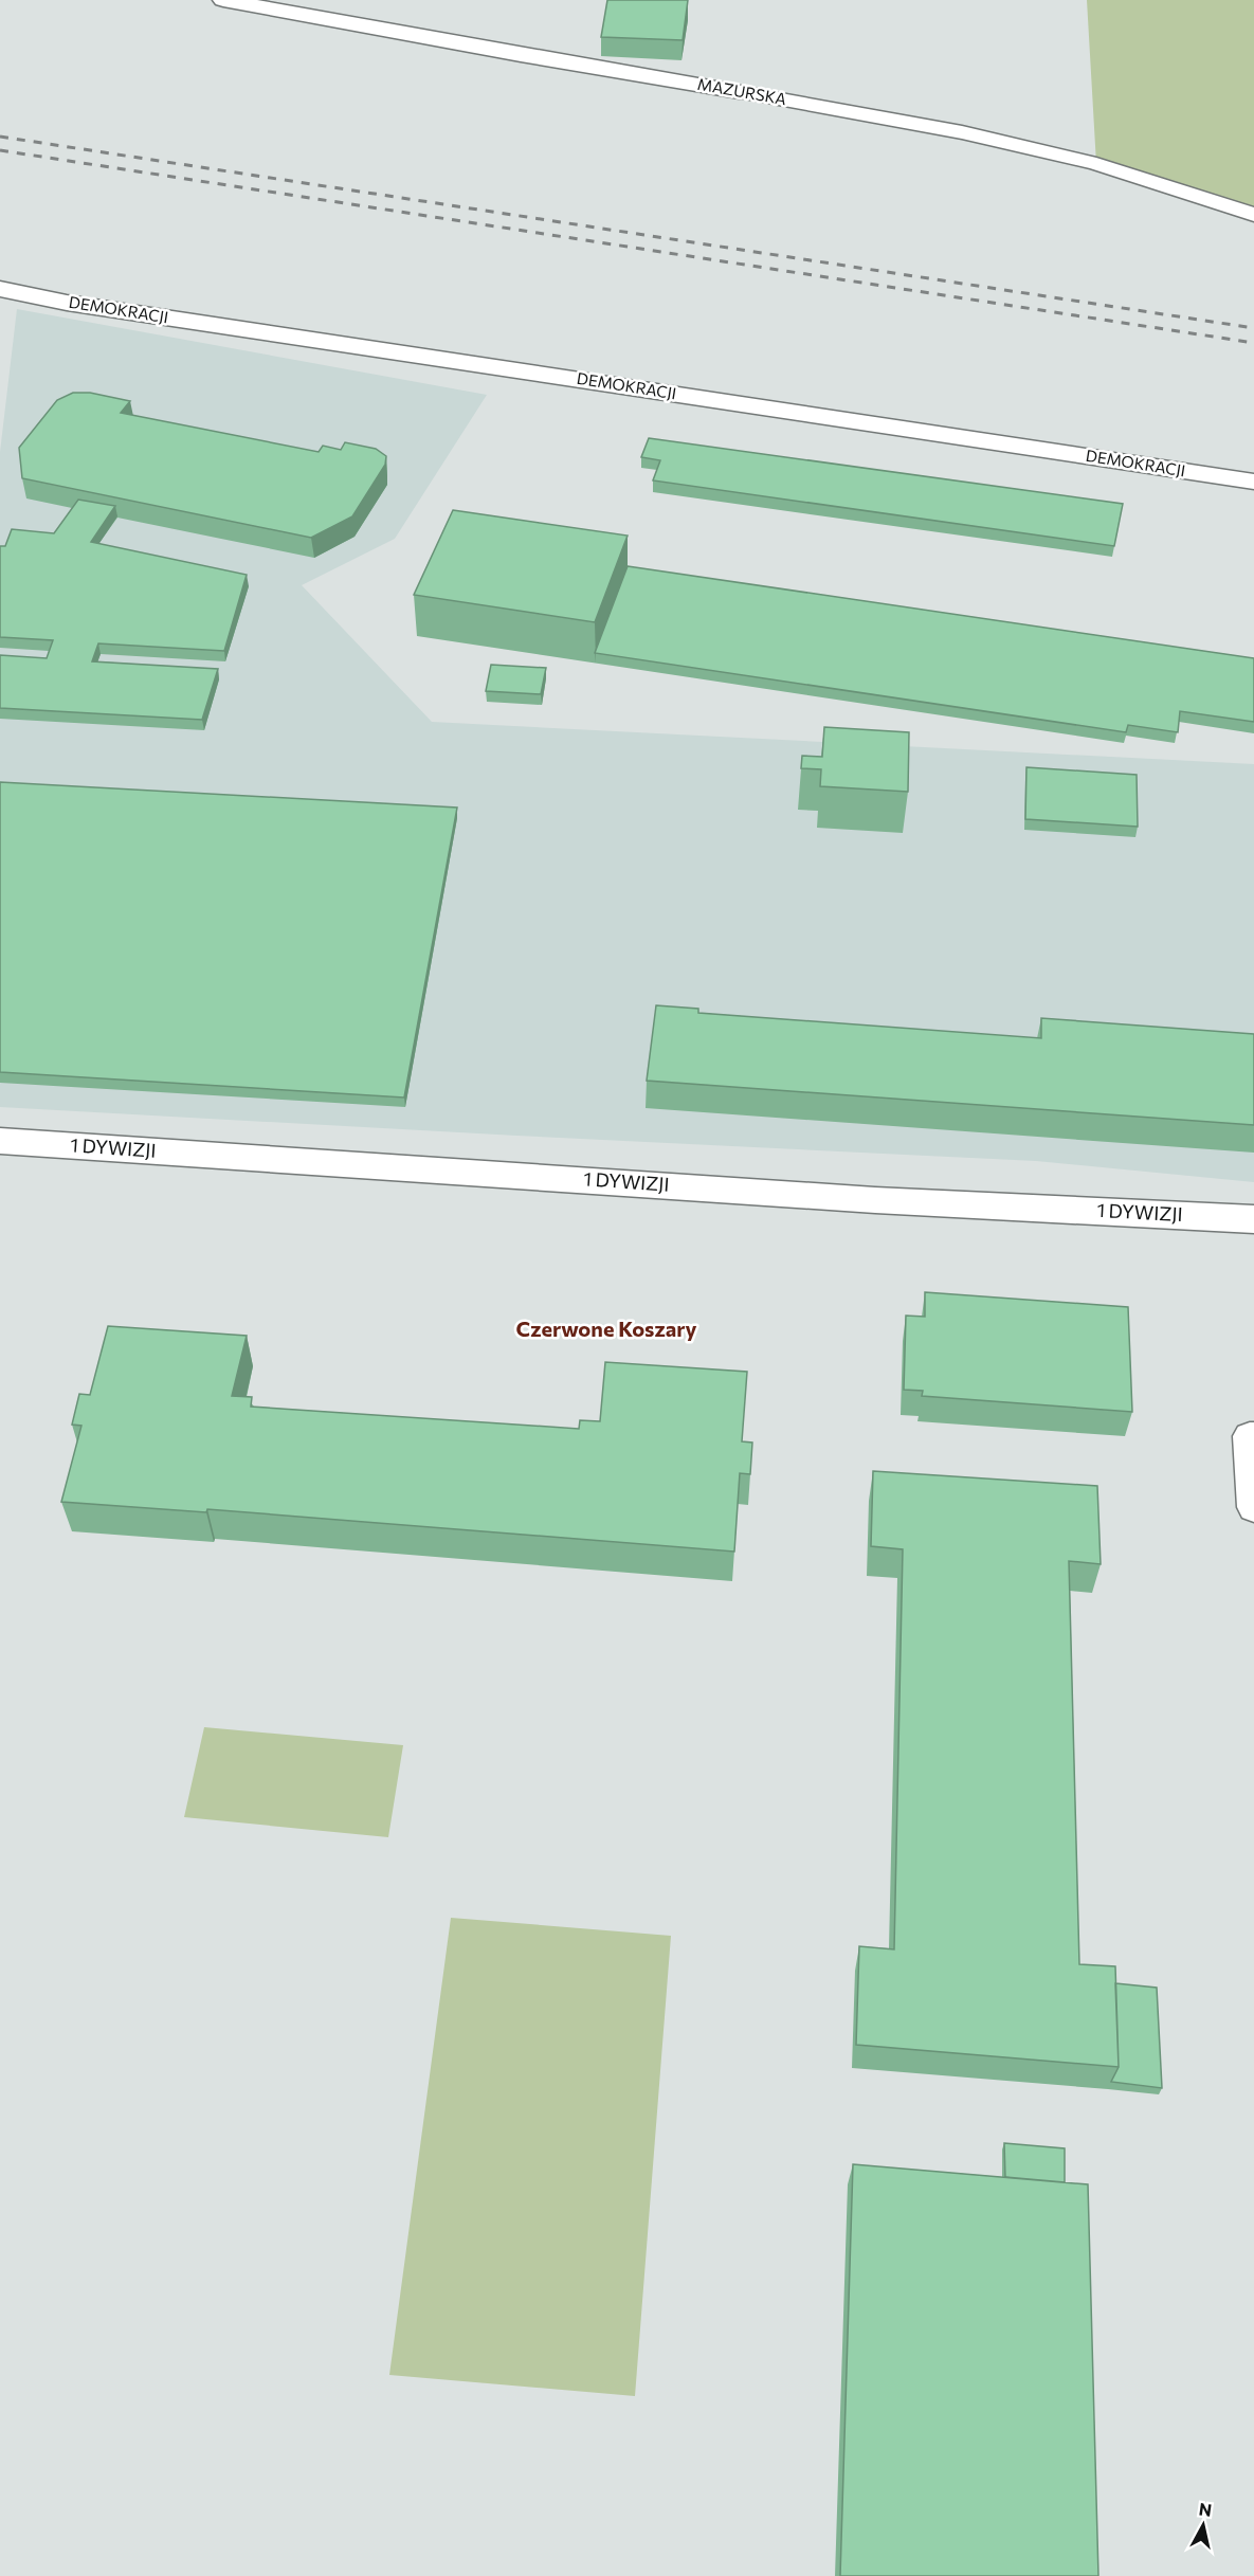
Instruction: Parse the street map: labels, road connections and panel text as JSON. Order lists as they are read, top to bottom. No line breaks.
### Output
{"streets":{"street":["MAZURSKA","DEMOKRACJI","1 DYWIZJI"]},"districts":["Czerwone Koszary"],"north":"top"}
